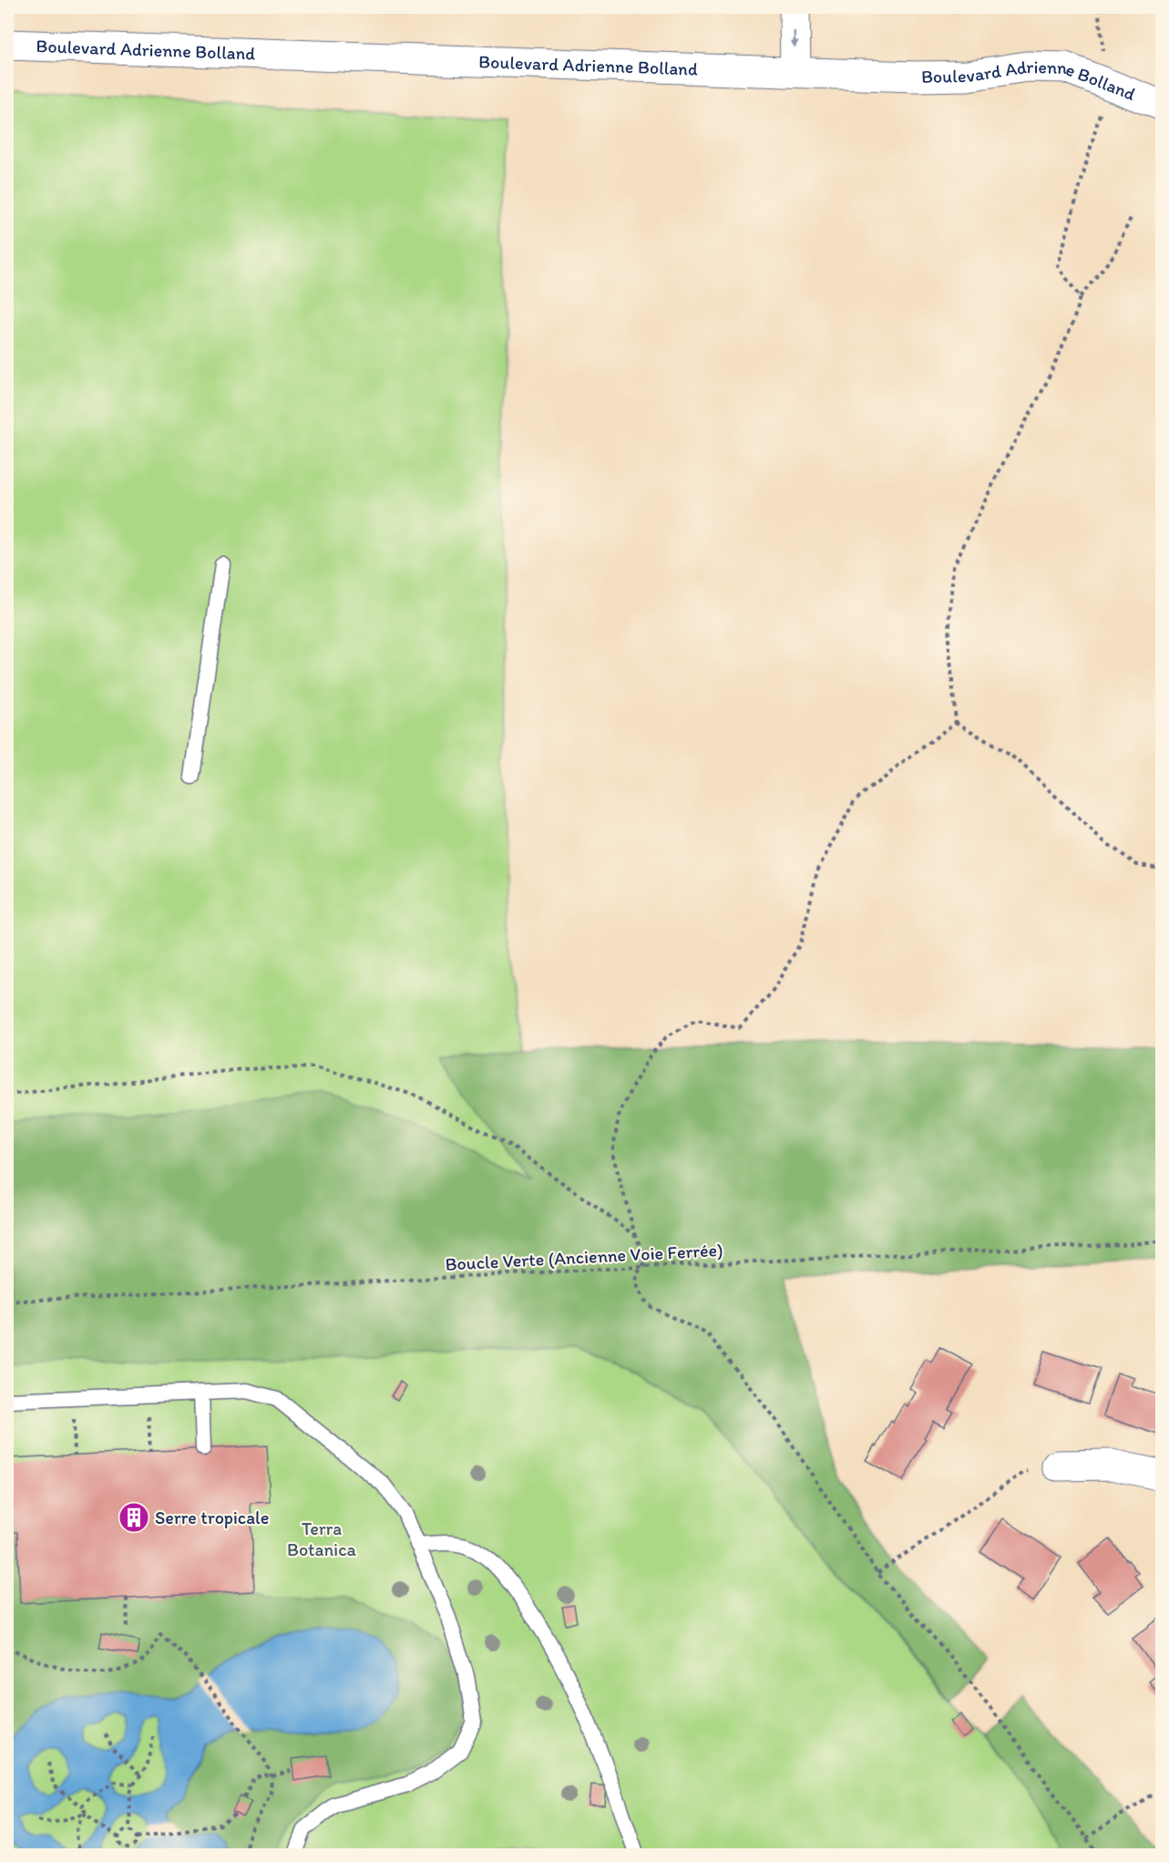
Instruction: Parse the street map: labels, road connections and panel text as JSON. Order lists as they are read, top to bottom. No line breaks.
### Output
{"streets":{"street":["Boulevard Adrienne Bolland"],"path":["Boucle Verte (Ancienne Voie Ferrée)"]},"parks":["Terra Botanica"],"places":{"building":["Serre tropicale"]}}
